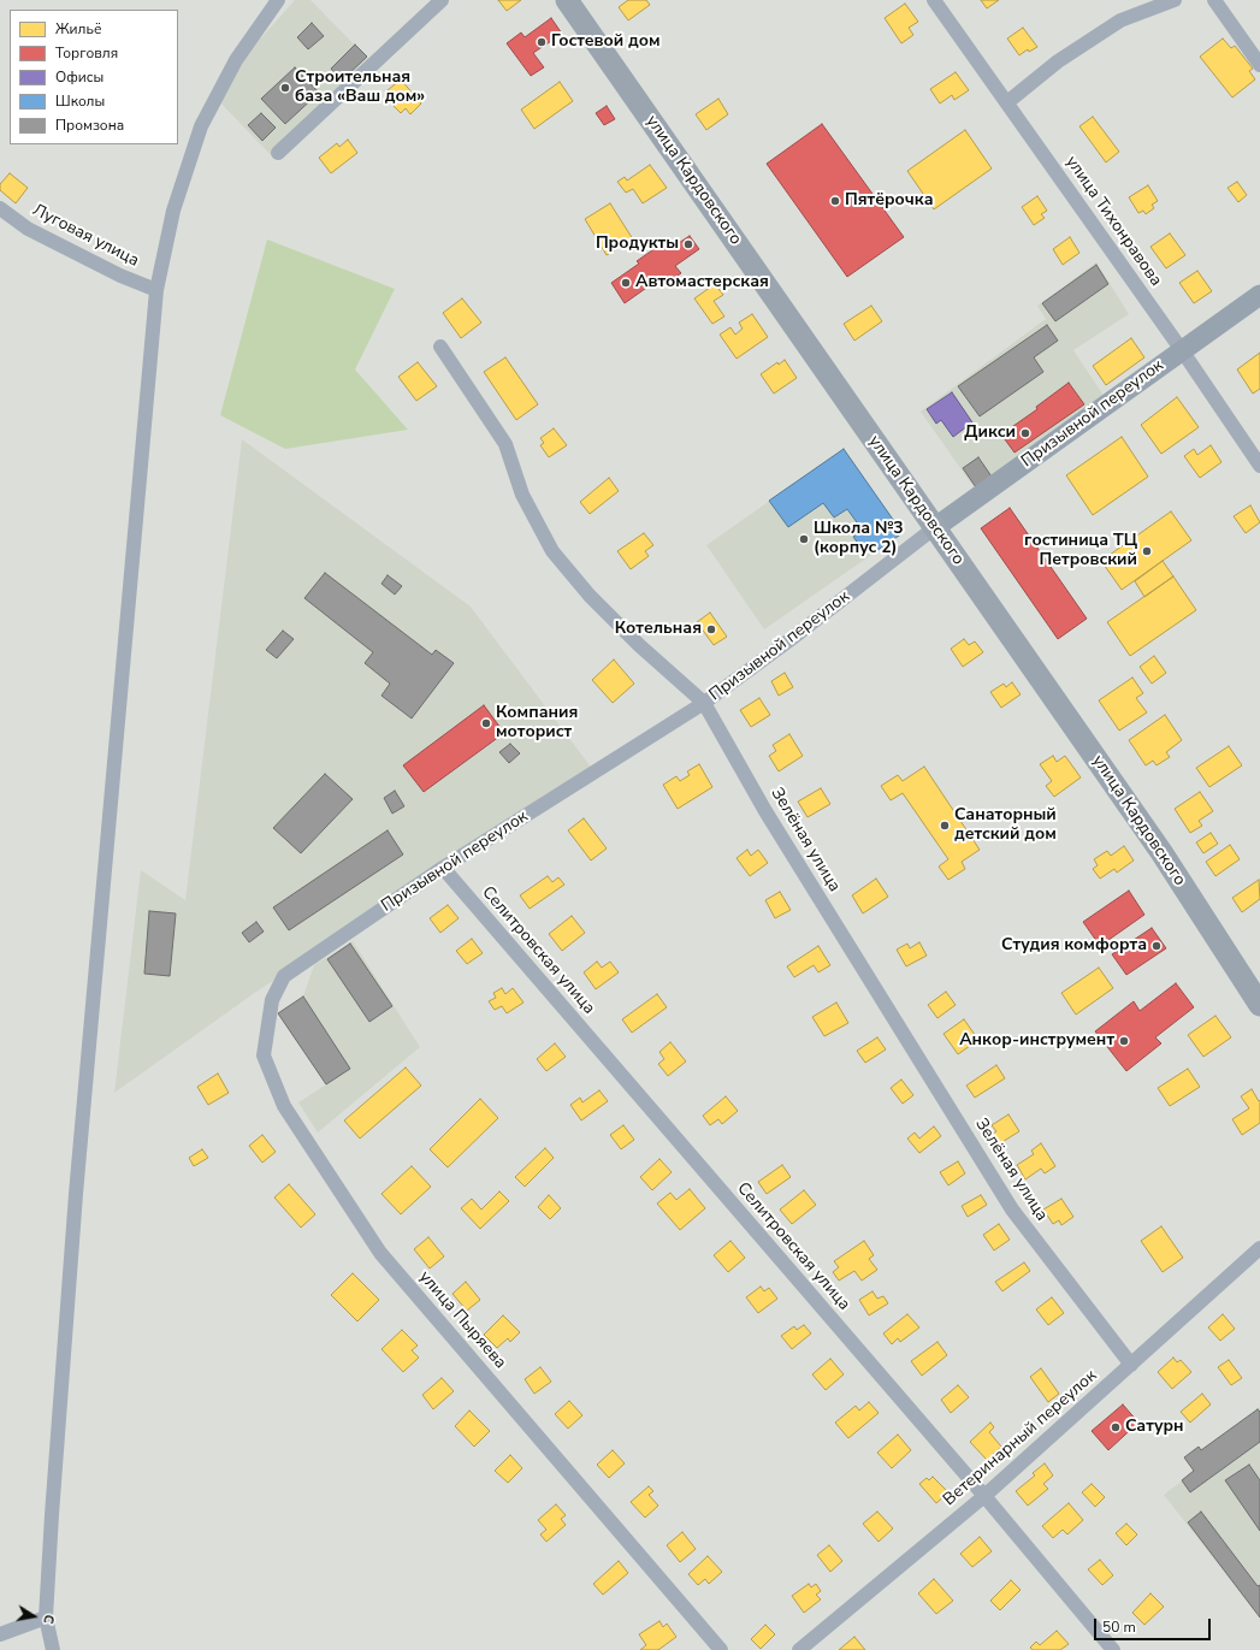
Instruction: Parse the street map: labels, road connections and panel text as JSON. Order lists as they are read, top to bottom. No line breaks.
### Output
{"streets":{"main road":["улица Кардовского"],"street":["улица Тихонравова","Луговая улица","Призывной переулок","Зелёная улица","Селитровская улица","улица Пыряева","Ветеринарный переулок"]},"crossings":[["улица Кардовского","Призывной переулок"],["улица Тихонравова","Призывной переулок"],["Призывной переулок","Зелёная улица"],["Призывной переулок","Селитровская улица"],["Призывной переулок","улица Пыряева"],["Зелёная улица","Ветеринарный переулок"],["Селитровская улица","Ветеринарный переулок"]],"places":["Гостевой дом","Строительная база «Ваш дом»","Пятёрочка","Продукты","Автомастерская","Дикси","Школа №3 (корпус 2)","гостиница ТЦ Петровский","Котельная","Компания моторист","Санаторный детский дом","Студия комфорта","Анкор-инструмент","Сатурн"],"legend":["Жильё","Торговля","Офисы","Школы","Промзона"],"scale_bar":"50 m","north":"right"}
